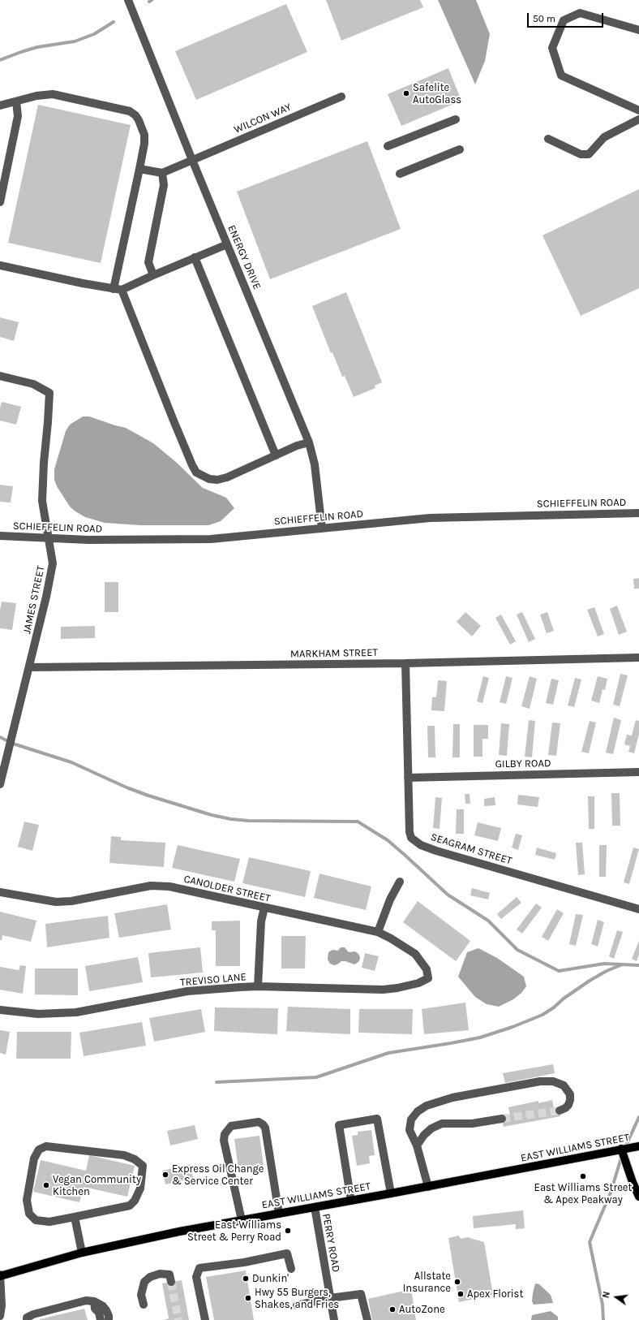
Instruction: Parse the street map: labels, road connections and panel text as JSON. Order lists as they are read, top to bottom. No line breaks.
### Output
{"streets":{"main road":["EAST WILLIAMS STREET"],"street":["WILCON WAY","ENERGY DRIVE","SCHIEFFELIN ROAD","JAMES STREET","MARKHAM STREET","GILBY ROAD","SEAGRAM STREET","CANOLDER STREET","TREVISO LANE","PERRY ROAD"]},"crossings":[["WILCON WAY","ENERGY DRIVE"],["ENERGY DRIVE","SCHIEFFELIN ROAD"],["SCHIEFFELIN ROAD","JAMES STREET"],["JAMES STREET","MARKHAM STREET"],["MARKHAM STREET","SEAGRAM STREET"],["GILBY ROAD","SEAGRAM STREET"],["CANOLDER STREET","TREVISO LANE"],["EAST WILLIAMS STREET","PERRY ROAD"]],"places":["Safelite AutoGlass","Express Oil Change & Service Center","East Williams Street & Apex Peakway","Vegan Community Kitchen","East Williams Street & Perry Road","Dunkin'","Allstate Insurance","Apex Florist","Hwy 55 Burgers, Shakes, and Fries","AutoZone"],"scale_bar":"50 m","north":"left"}
